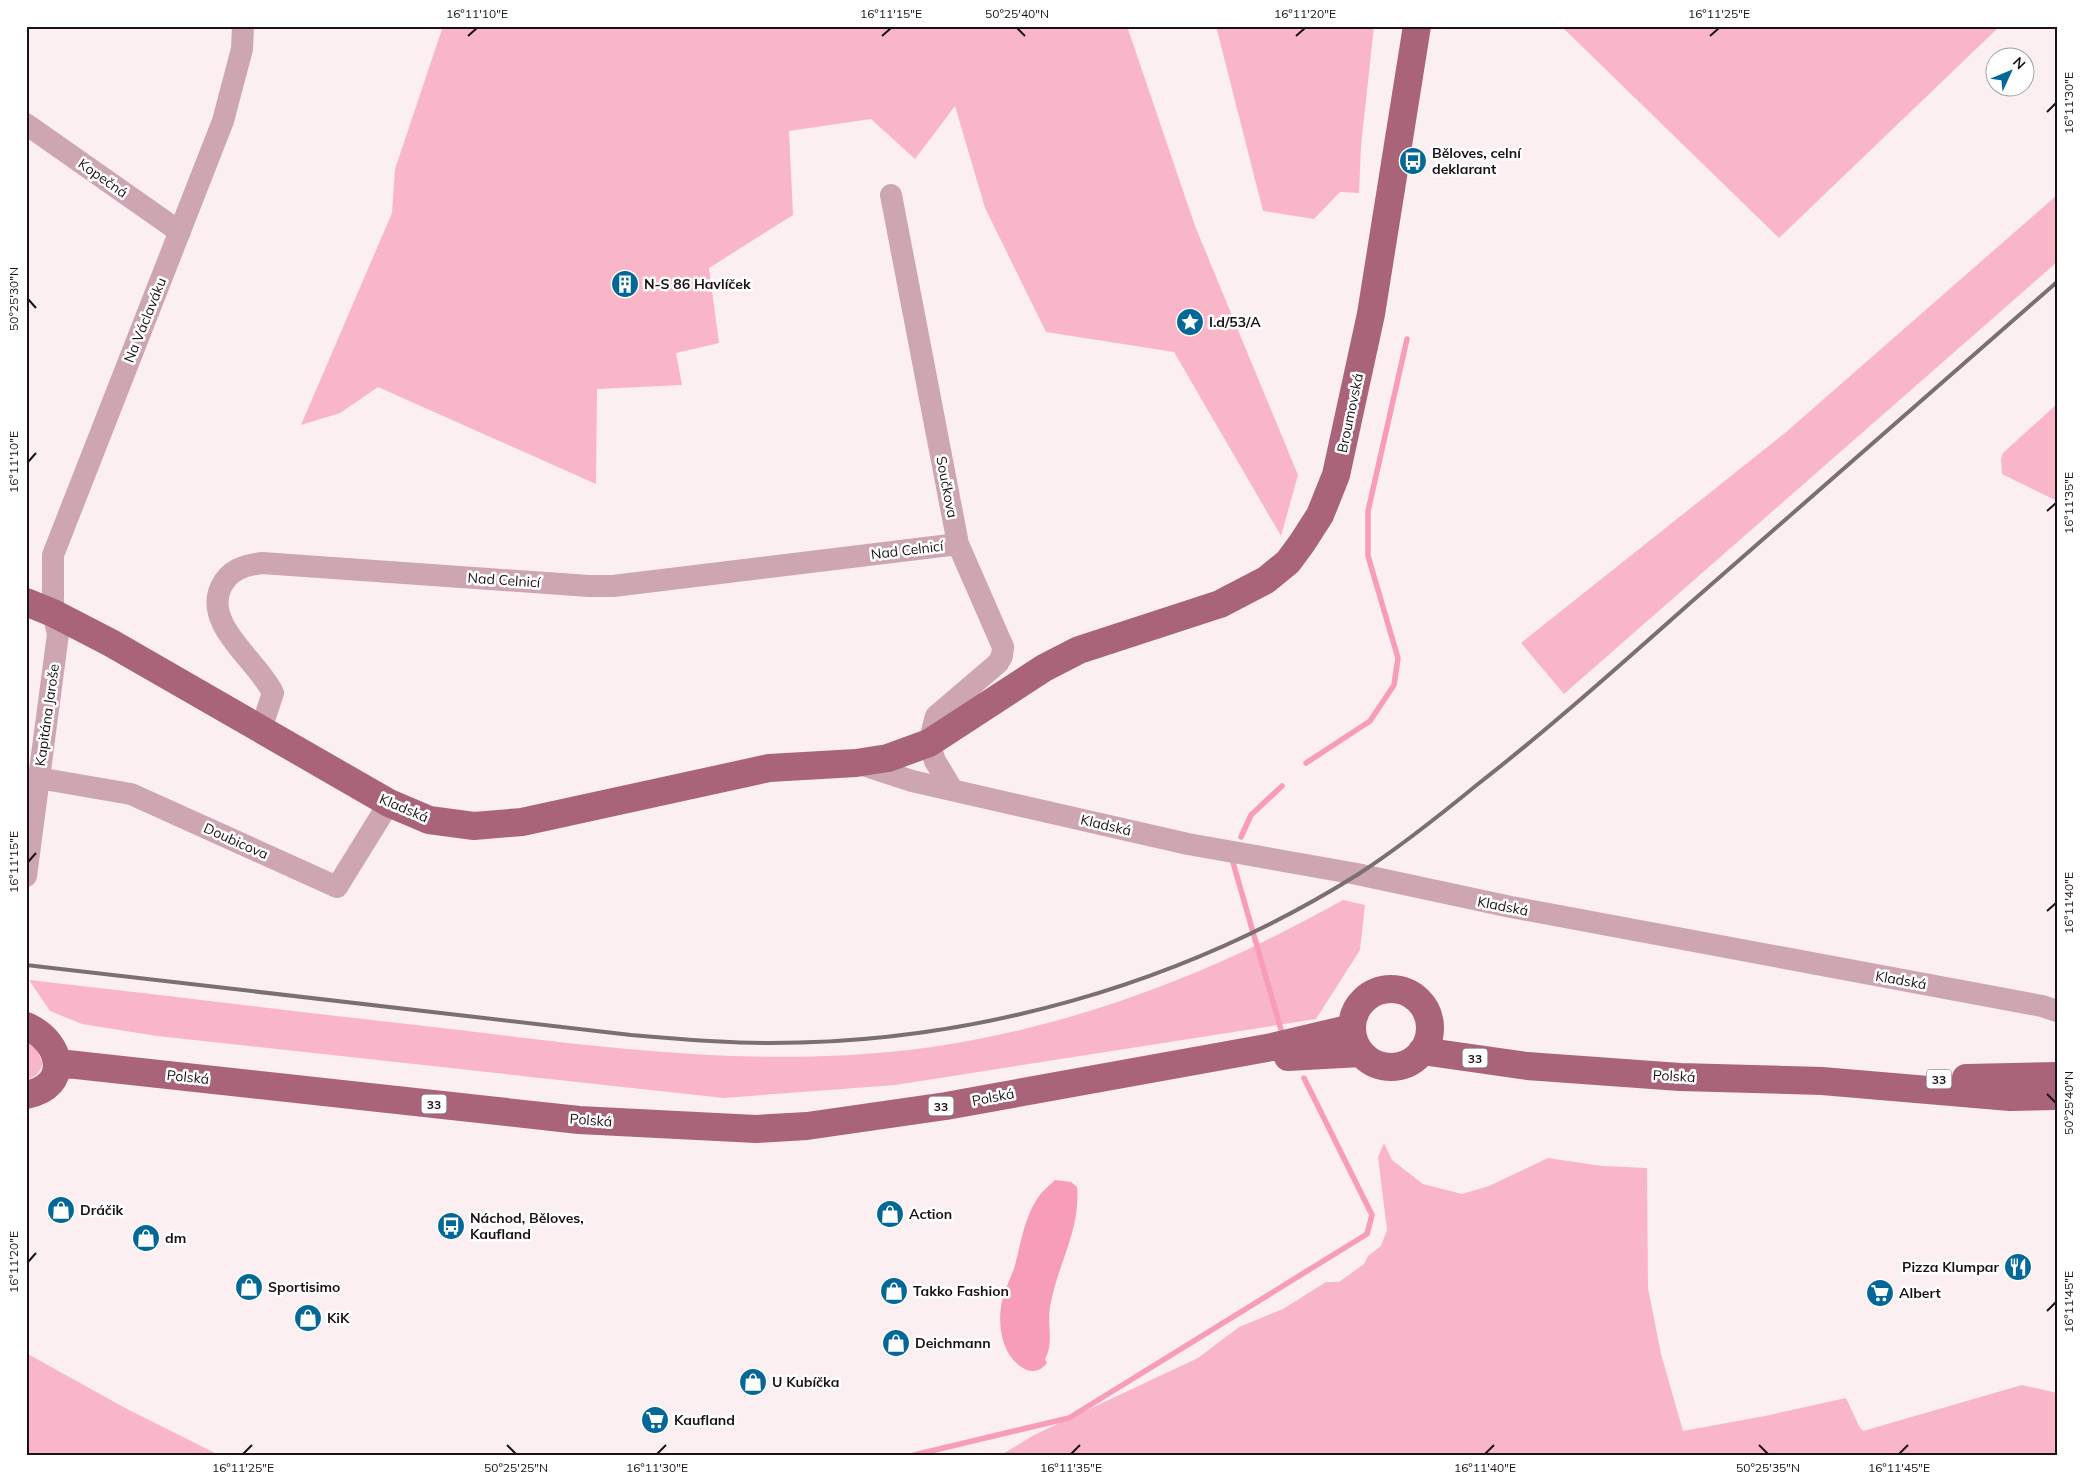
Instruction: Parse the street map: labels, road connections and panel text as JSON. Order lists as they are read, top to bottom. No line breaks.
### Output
{"streets":{"main road":["Broumovská","Kladská","33","Polská"],"street":["Kopečná","Na Václaváku","Součkova","Nad Celnicí","Kapitána Jaroše","Doubicova"]},"crossings":[["Kopečná","Na Václaváku"],["Na Václaváku","Kapitána Jaroše"],["Na Václaváku","Kladská"],["Broumovská","Kladská"],["Součkova","Nad Celnicí"],["Součkova","Kladská"],["Nad Celnicí","Kladská"],["Kapitána Jaroše","Kladská"],["Kapitána Jaroše","Doubicova"],["Kladská","Doubicova"]],"places":{"bus stop":["Běloves, celní deklarant","Náchod, Běloves, Kaufland"],"building":["N-S 86 Havlíček"],"place":["I.d/53/A"],"shop":["Dráčik","Action","dm","Sportisimo","Takko Fashion","KiK","Deichmann","U Kubíčka"],"restaurant":["Pizza Klumpar"],"supermarket":["Albert","Kaufland"]},"north":"top right","coordinates":["16°11'10\"E","16°11'15\"E","50°25'40\"N","16°11'20\"E","16°11'25\"E","16°11'30\"E","50°25'30\"N","16°11'35\"E","16°11'40\"E","16°11'45\"E","50°25'25\"N","50°25'35\"N"]}
